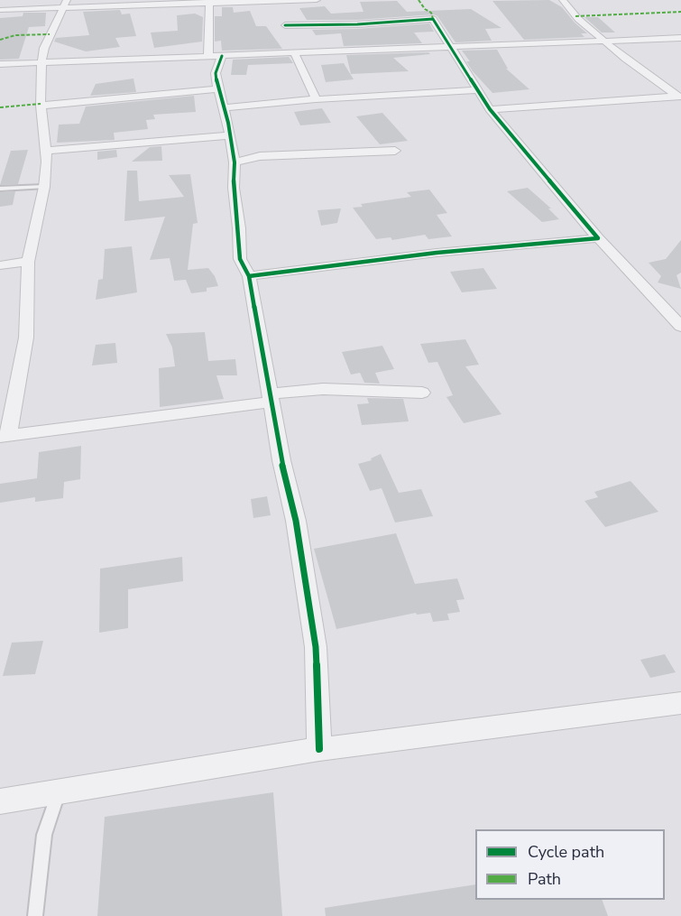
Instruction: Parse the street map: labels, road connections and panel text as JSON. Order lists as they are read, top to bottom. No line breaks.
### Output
{"legend":["Cycle path","Path"]}
